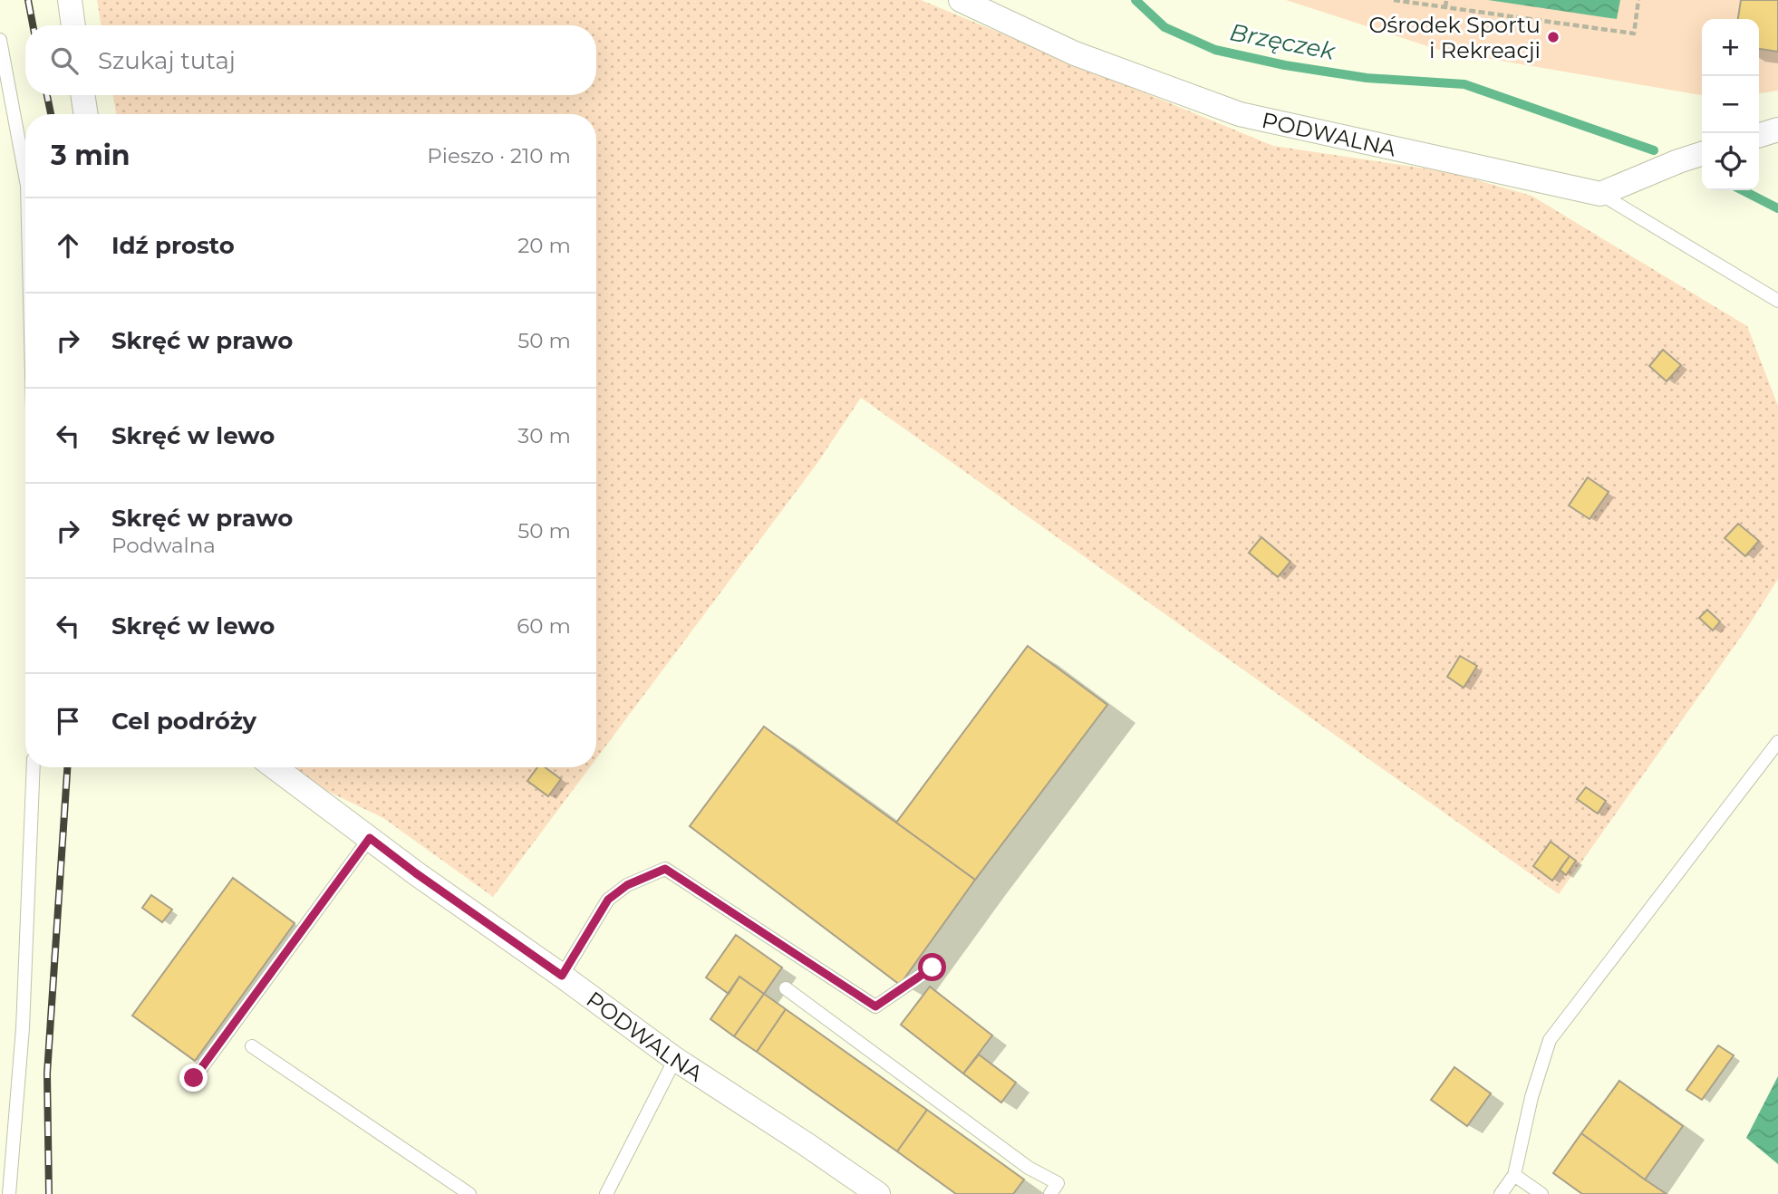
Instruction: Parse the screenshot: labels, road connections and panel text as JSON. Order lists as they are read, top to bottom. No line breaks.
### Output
{"streets":{"street":["PODWALNA"]},"water":["Brzęczek"],"places":["Ośrodek Sportu i Rekreacji"],"page":{"map_buttons":["+","−"],"search":"Szukaj tutaj","heading":["3 min","Pieszo · 210 m"],"list":[["Idź prosto","20 m"],["Skręć w prawo","50 m"],["Skręć w lewo","30 m"],["Skręć w prawo","Podwalna","50 m"],["Skręć w lewo","60 m"],"Cel podróży"]}}
